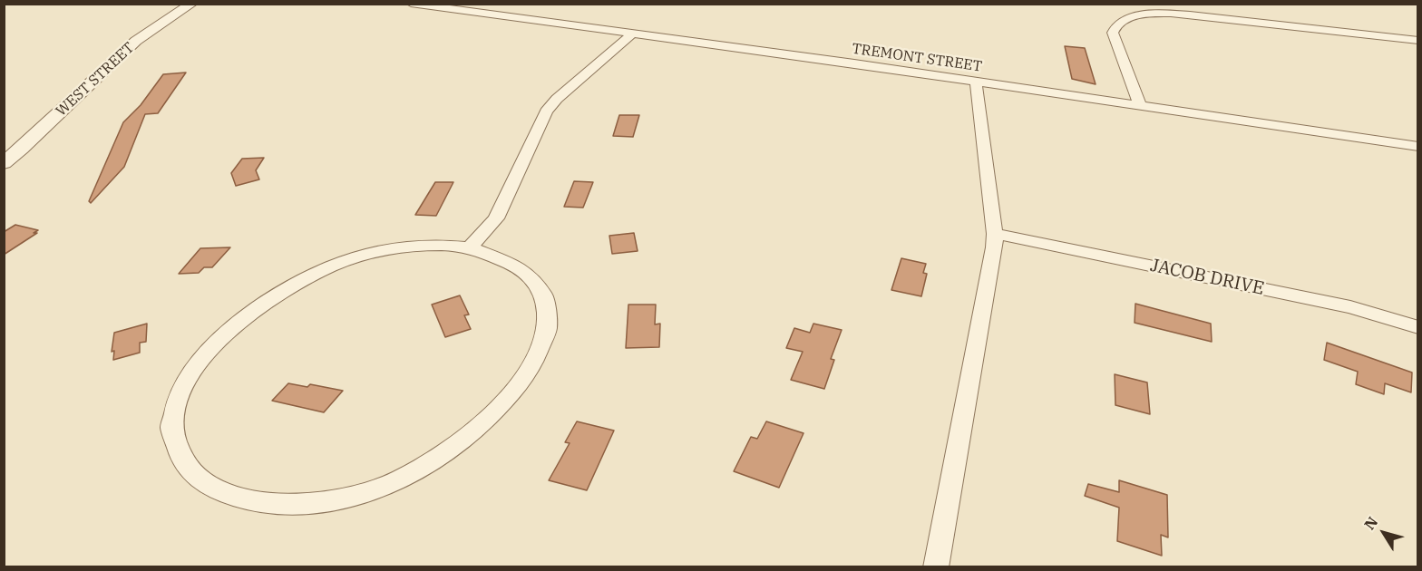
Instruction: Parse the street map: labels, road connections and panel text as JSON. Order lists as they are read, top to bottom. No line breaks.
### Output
{"streets":{"street":["TREMONT STREET","WEST STREET","JACOB DRIVE"]},"north":"top left"}
